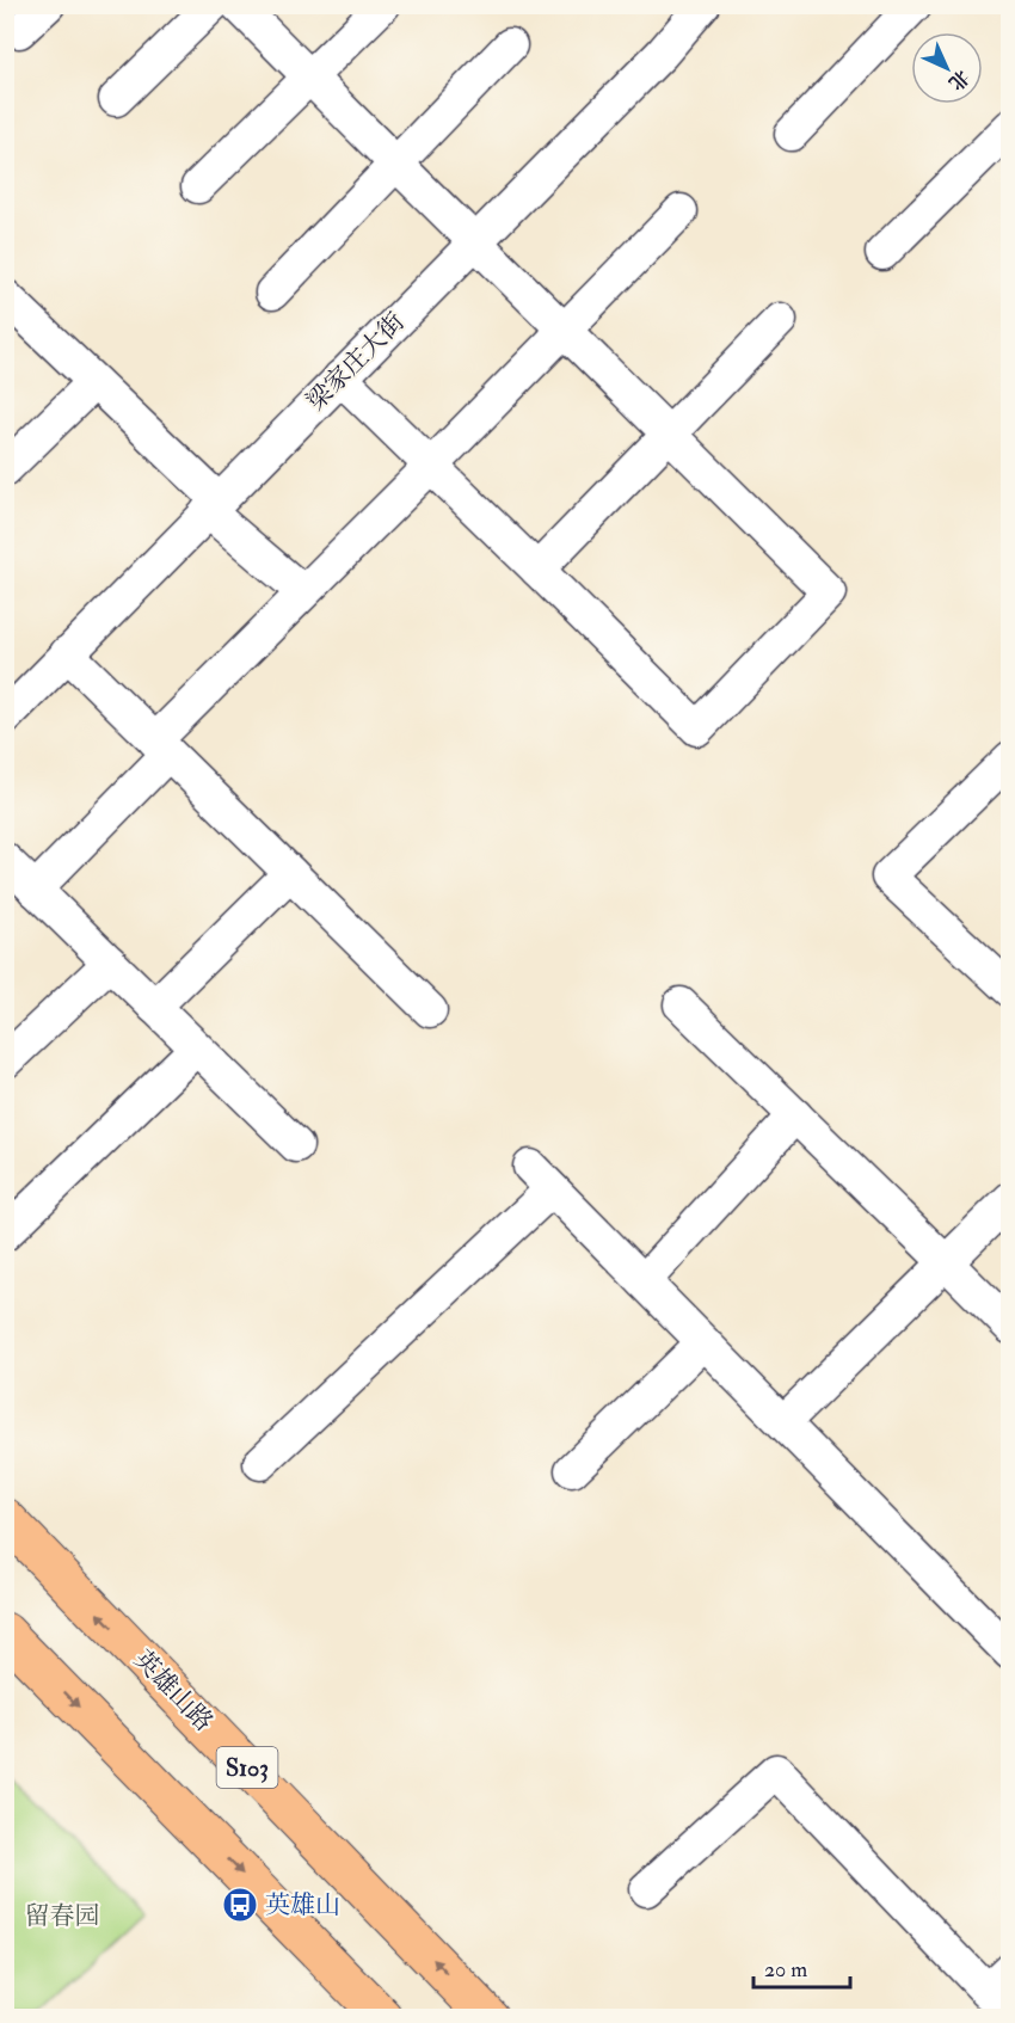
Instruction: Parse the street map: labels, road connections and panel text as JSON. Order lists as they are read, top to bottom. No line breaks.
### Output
{"streets":{"main road":["英雄山路","S103"],"street":["梁家庄大街"]},"parks":["留春园"],"places":{"bus stop":["英雄山"]},"scale_bar":"20 m","north":"bottom right"}
